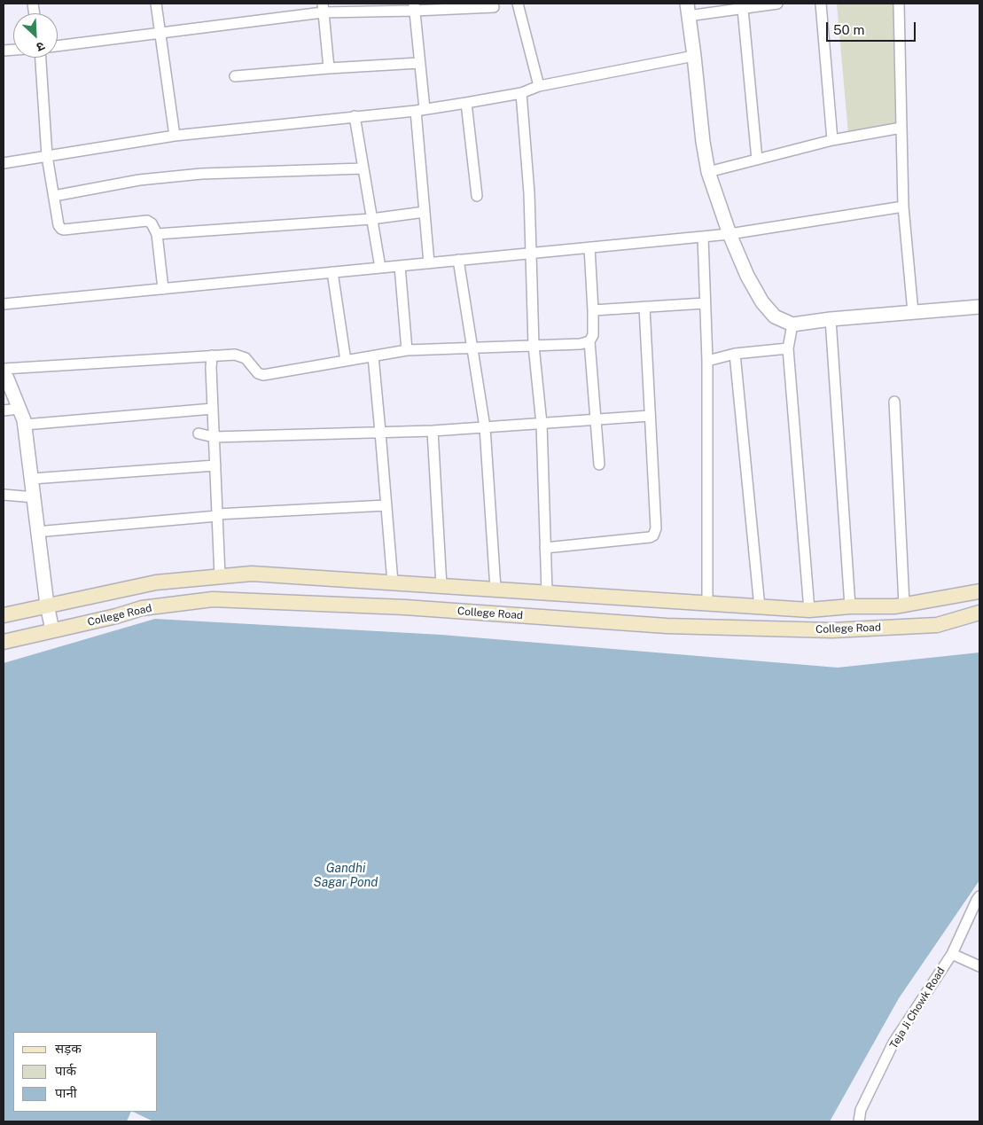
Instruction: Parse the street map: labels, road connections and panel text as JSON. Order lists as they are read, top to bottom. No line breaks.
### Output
{"streets":{"main road":["College Road"],"street":["Teja Ji Chowk Road"]},"water":["Gandhi Sagar Pond"],"legend":["सड़क","पार्क","पानी"],"scale_bar":"50 m","north":"bottom right"}
